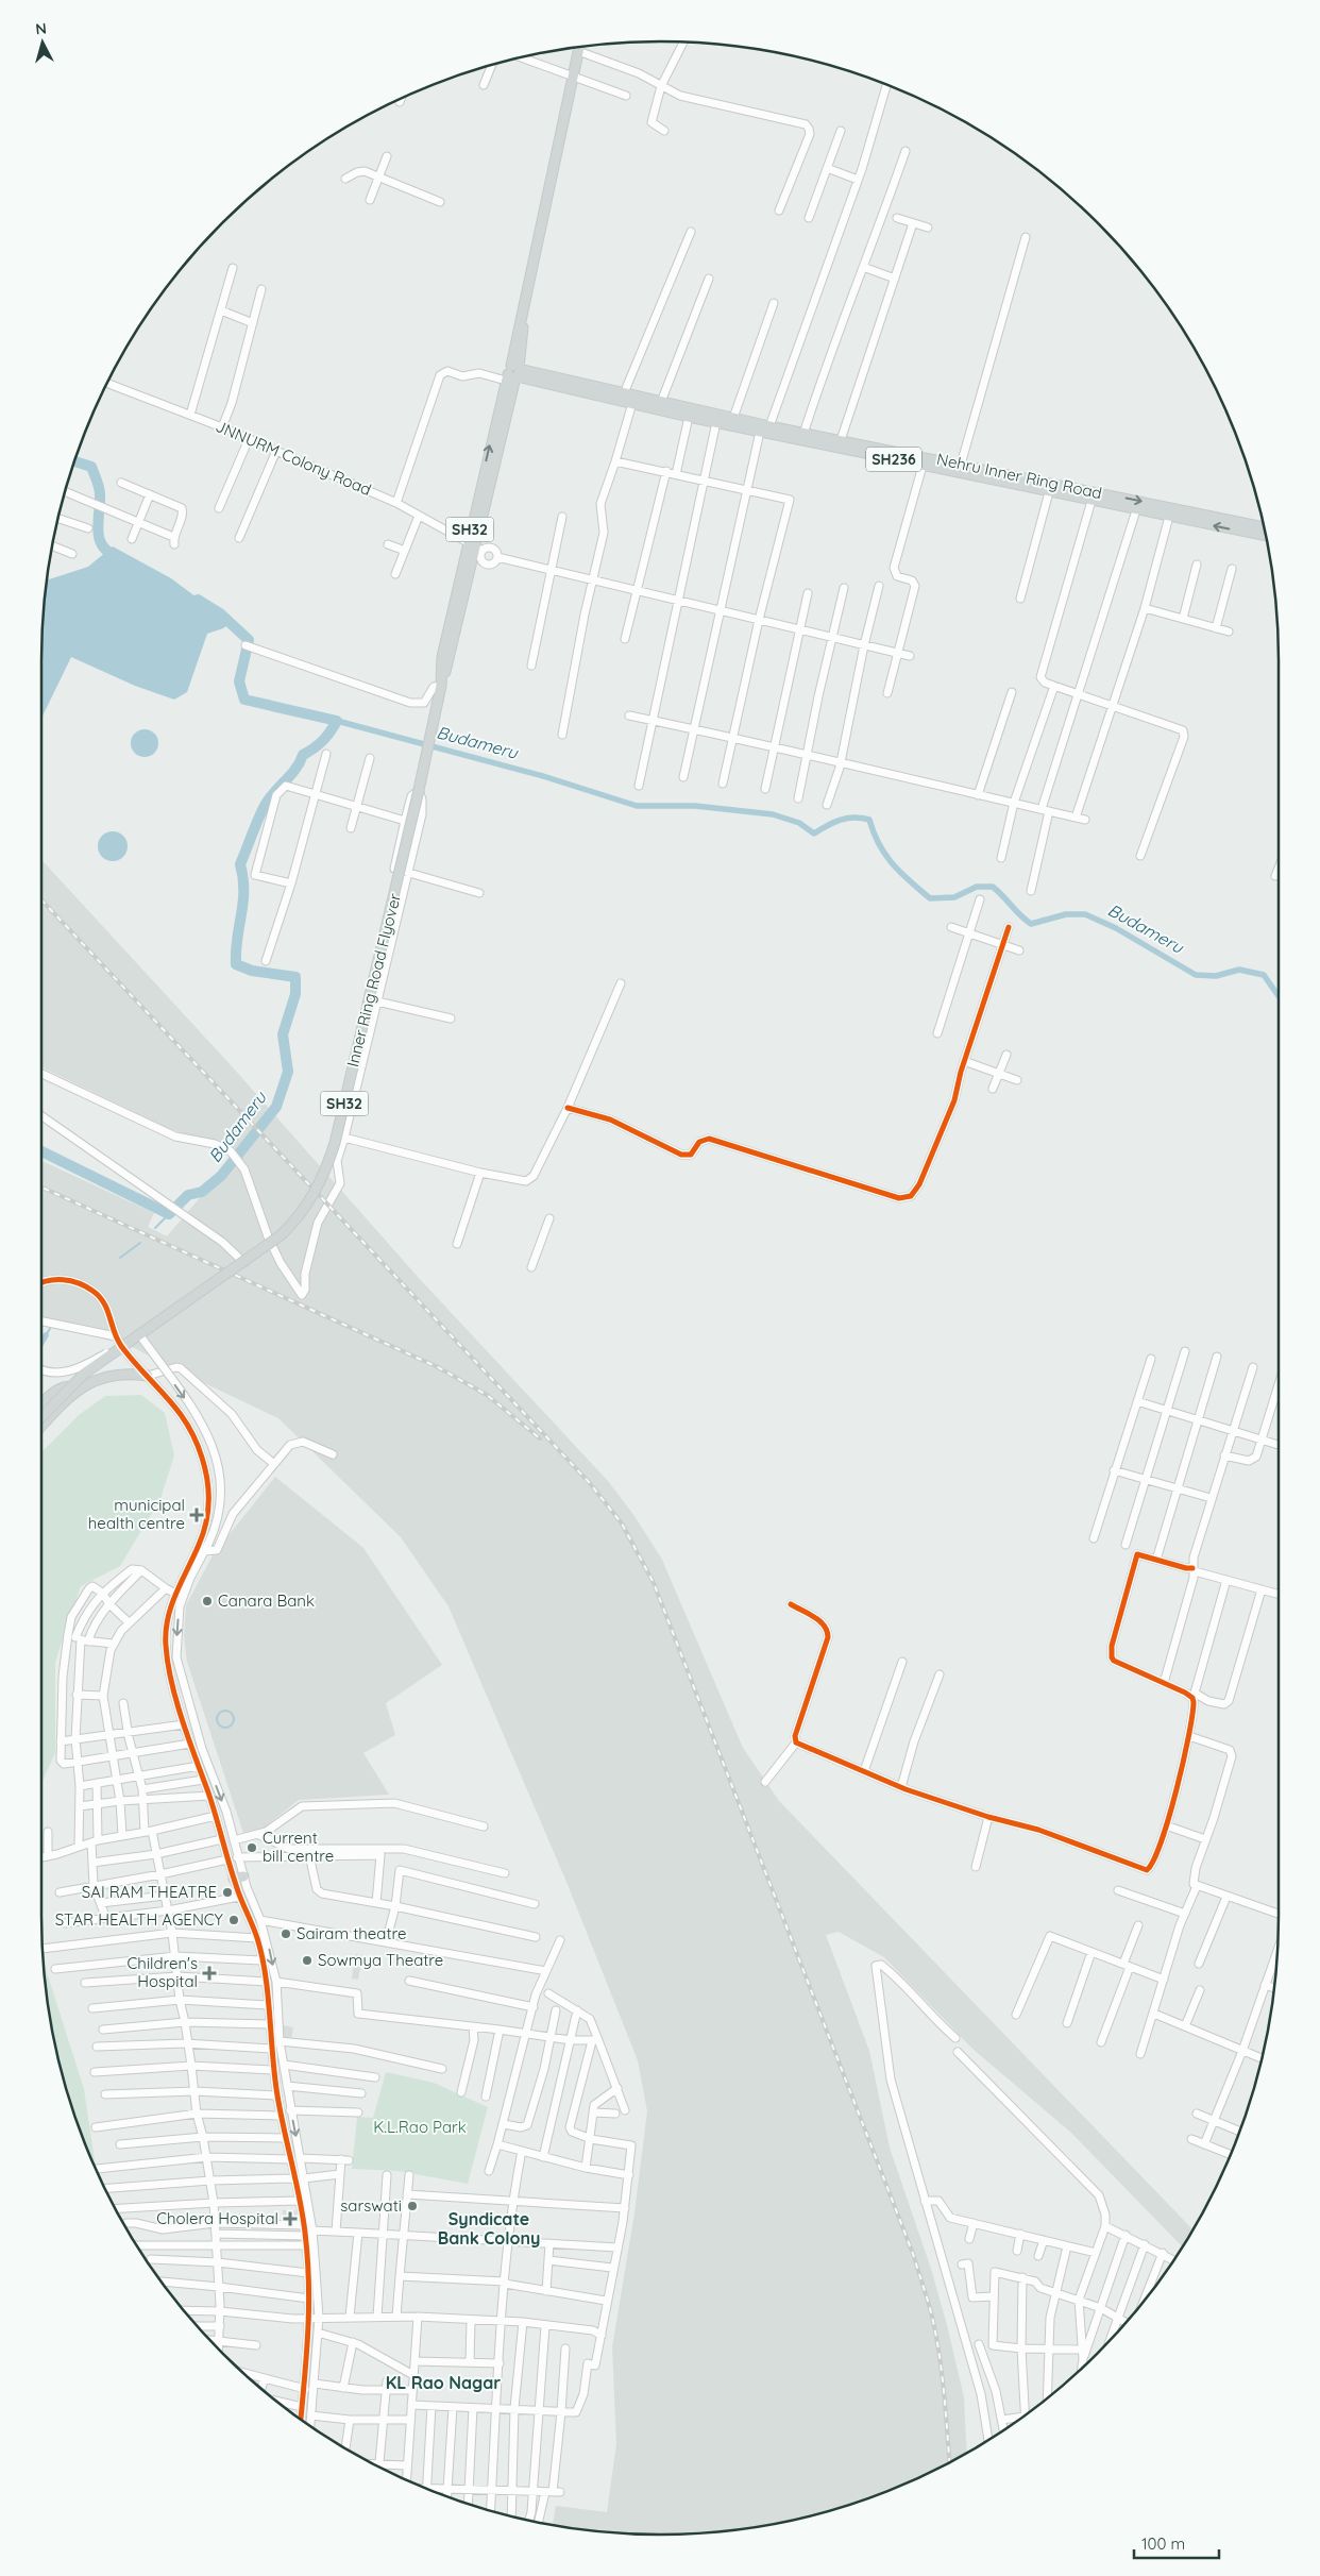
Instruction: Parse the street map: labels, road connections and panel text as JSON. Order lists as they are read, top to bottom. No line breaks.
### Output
{"streets":{"main road":["SH236","Nehru Inner Ring Road","SH32","Inner Ring Road Flyover"],"street":["JNNURM Colony Road"]},"crossings":[["JNNURM Colony Road","SH32"],["SH236","Nehru Inner Ring Road"],["SH236","SH32"],["Nehru Inner Ring Road","SH32"],["SH32","Inner Ring Road Flyover"]],"districts":["Syndicate Bank Colony","KL Rao Nagar"],"water":["Budameru"],"parks":["K.L.Rao Park"],"places":{"health":["municipal health centre","Children's Hospital","Cholera Hospital"],"other":["Canara Bank","Current bill centre","SAI RAM THEATRE","STAR HEALTH AGENCY","Sairam theatre","Sowmya Theatre","sarswati"]},"scale_bar":"100 m","north":"top"}
